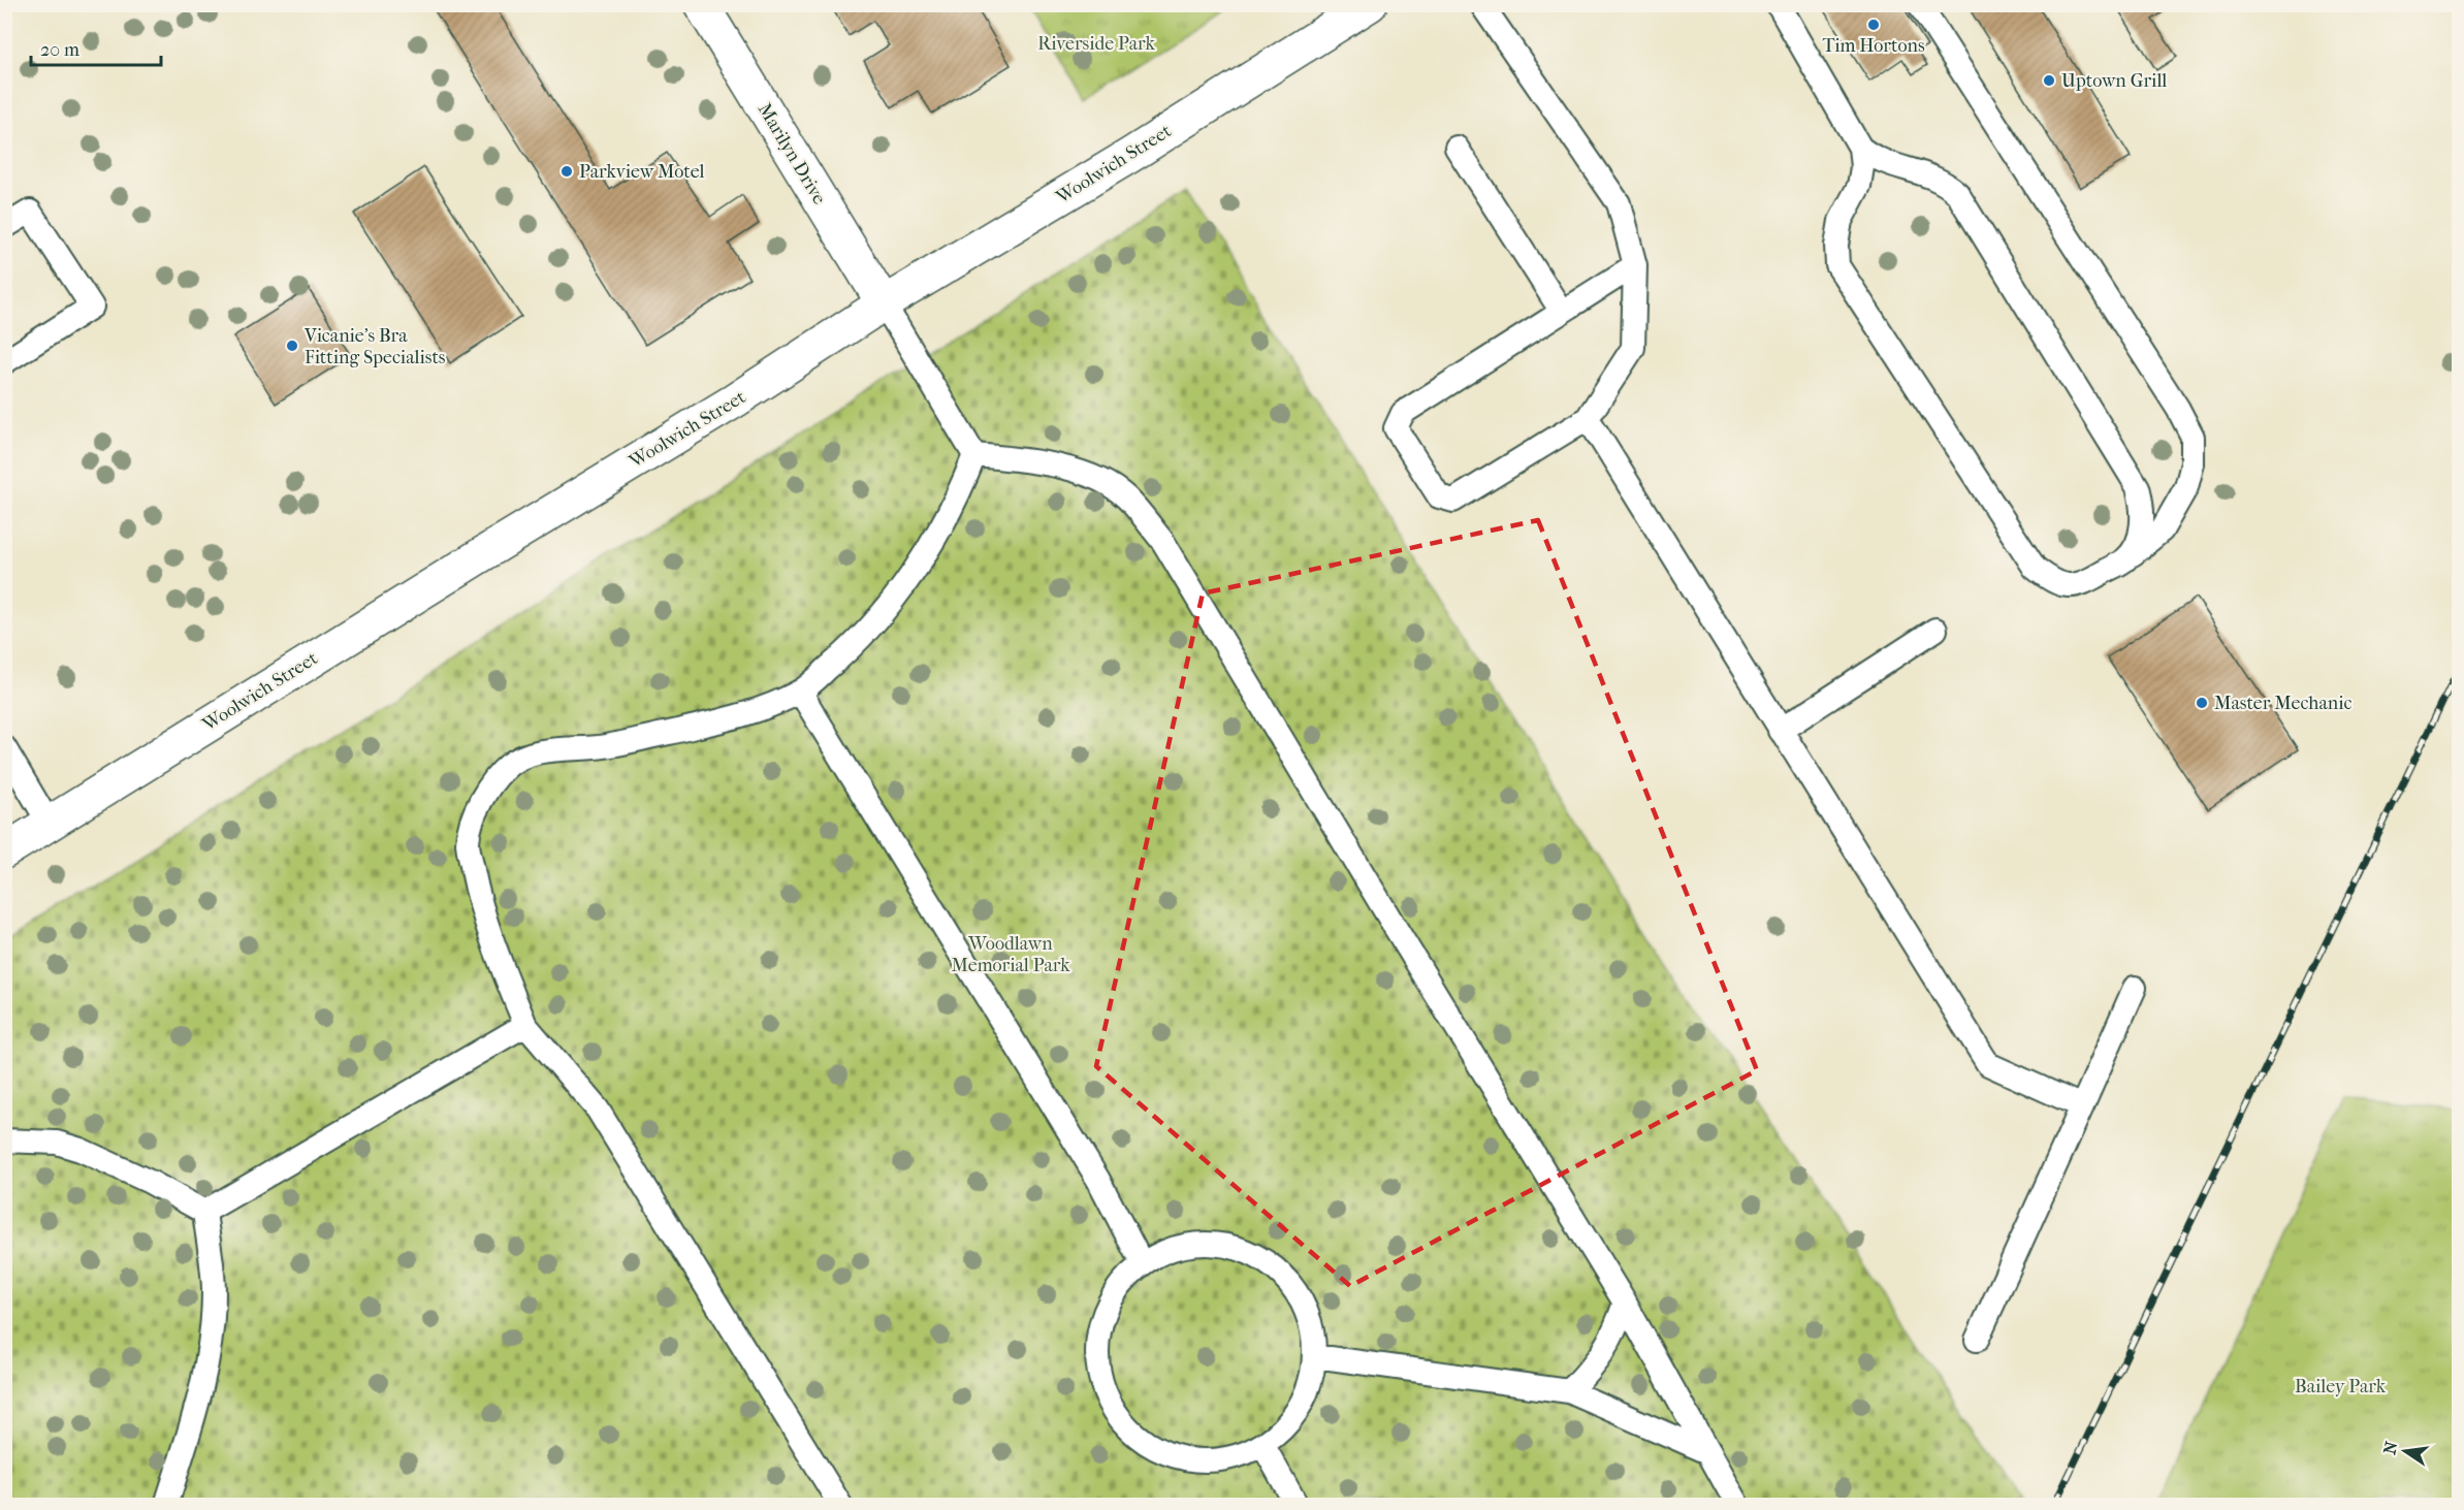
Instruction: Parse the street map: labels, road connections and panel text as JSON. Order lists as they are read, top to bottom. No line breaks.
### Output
{"streets":{"main road":["Marilyn Drive","Woolwich Street"]},"crossings":[["Marilyn Drive","Woolwich Street"]],"parks":["Riverside Park","Woodlawn Memorial Park","Bailey Park"],"places":["Tim Hortons","Uptown Grill","Parkview Motel","Vicanie's Bra Fitting Specialists","Master Mechanic"],"scale_bar":"20 m","north":"left"}
